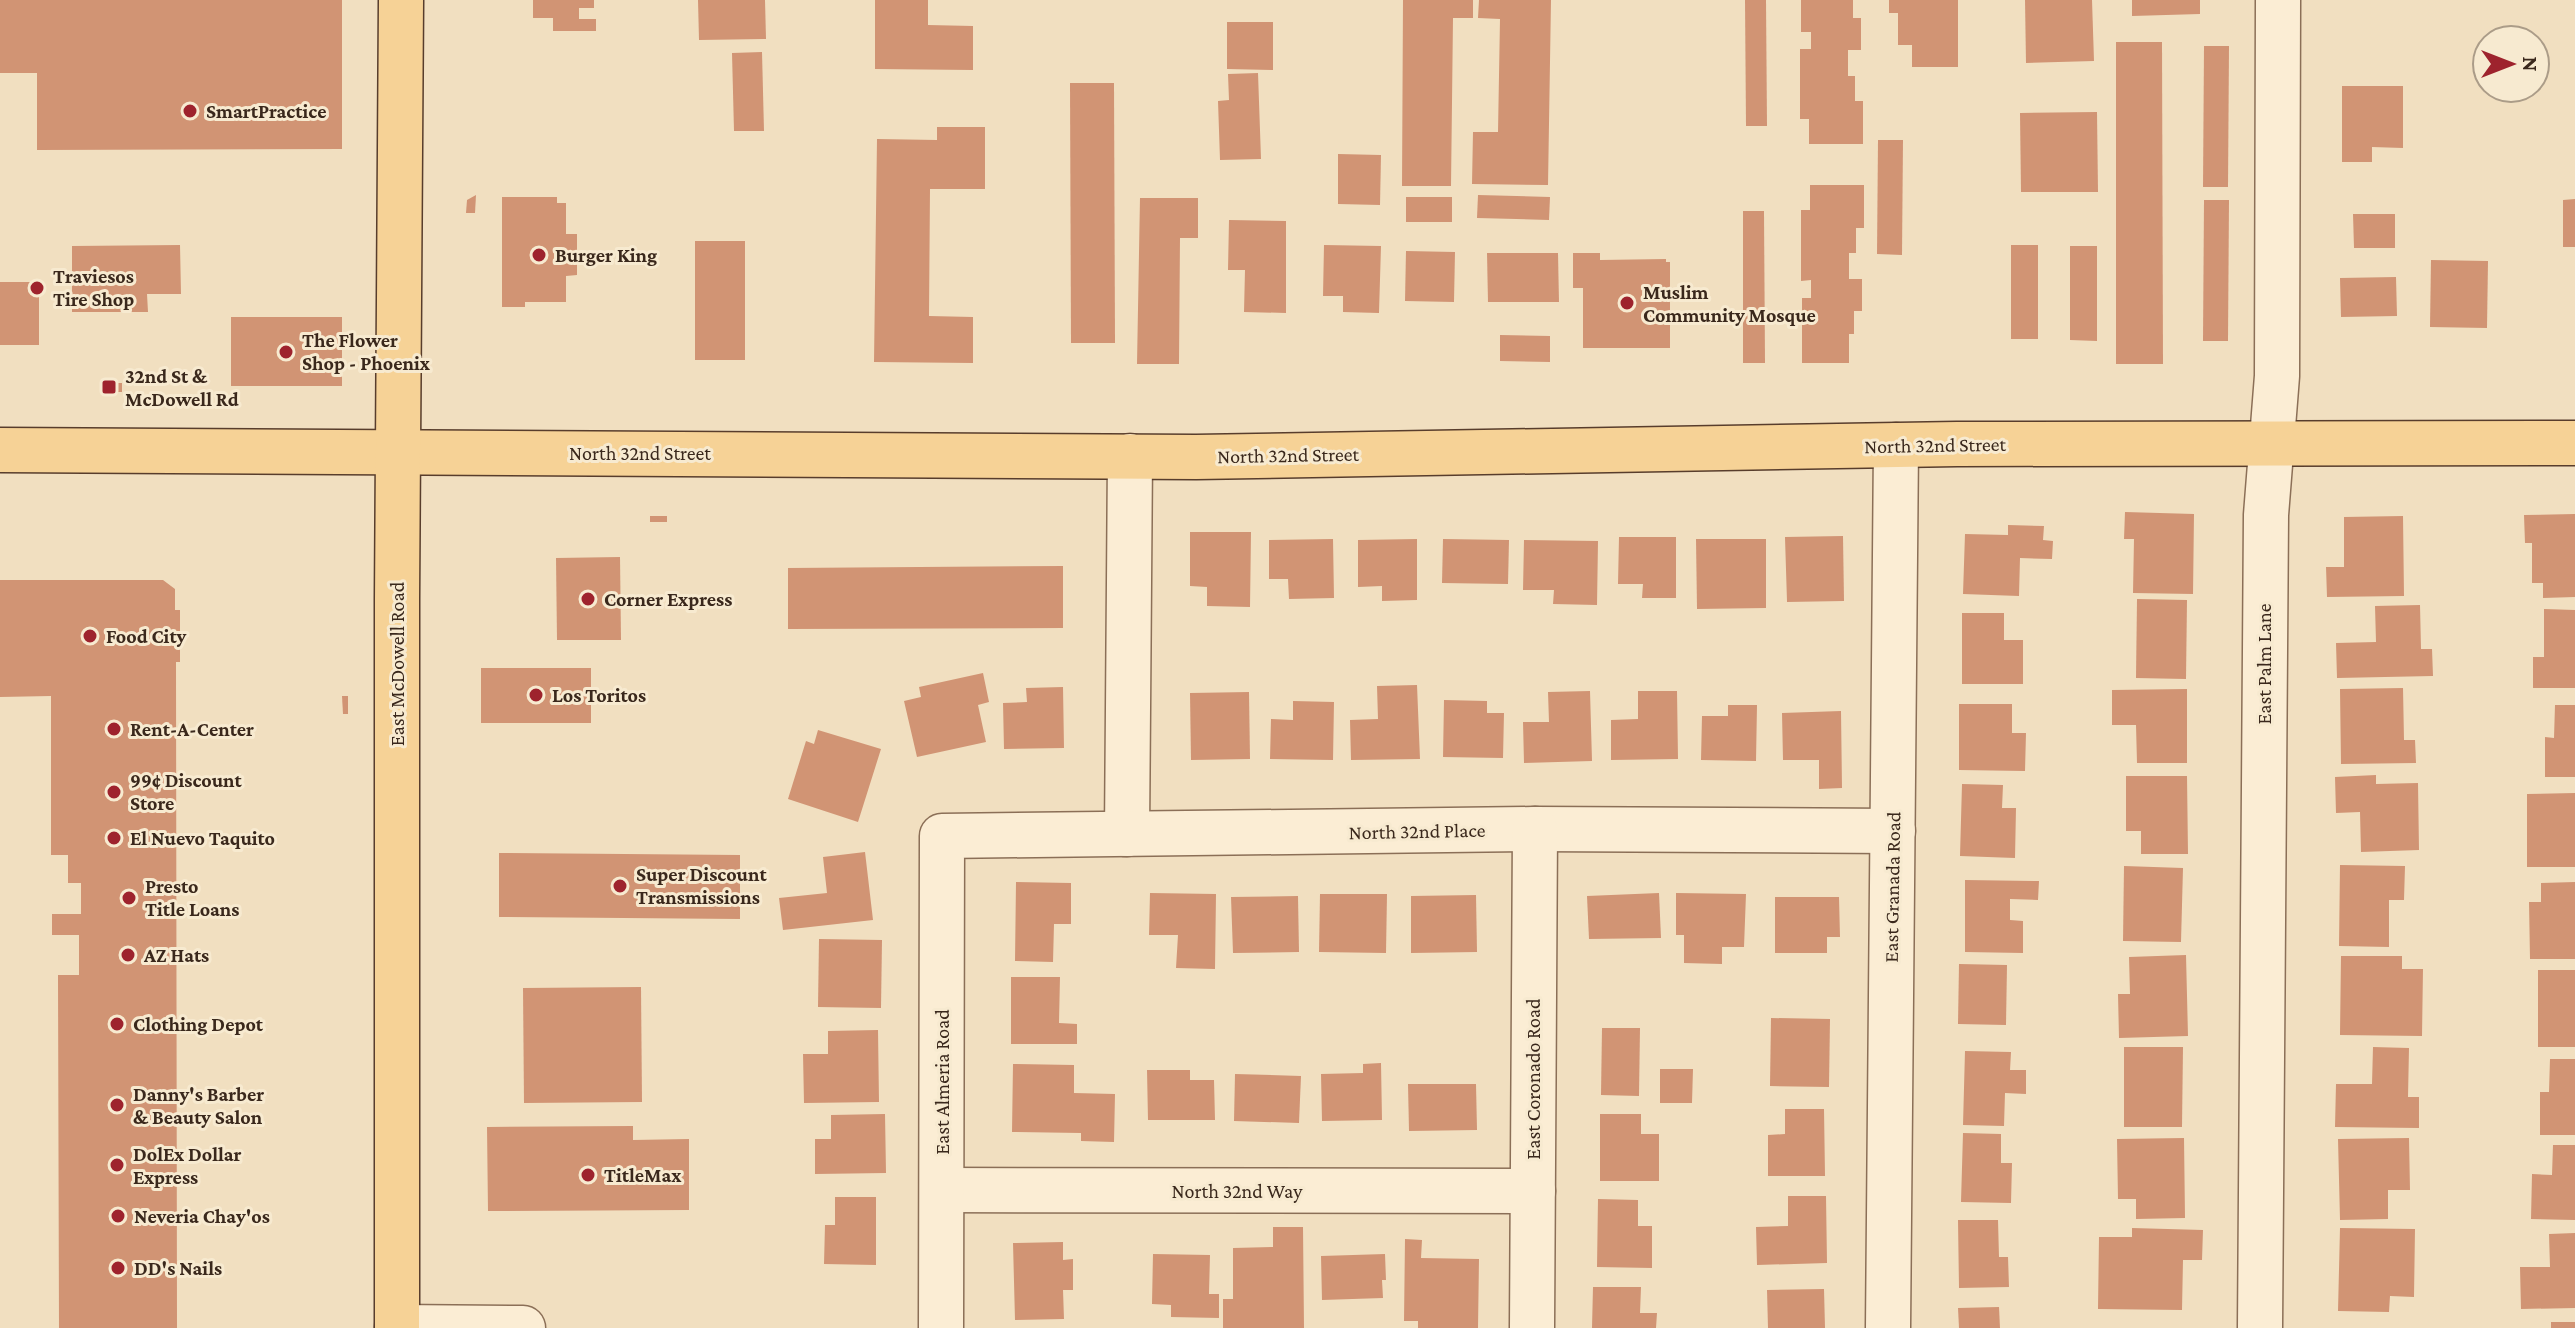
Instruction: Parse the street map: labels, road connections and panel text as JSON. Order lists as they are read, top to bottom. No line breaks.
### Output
{"streets":{"main road":["North 32nd Street","East McDowell Road"],"street":["East Palm Lane","North 32nd Place","East Granada Road","East Coronado Road","East Almeria Road","North 32nd Way"]},"crossings":[["North 32nd Street","East McDowell Road"],["North 32nd Street","East Palm Lane"],["North 32nd Street","East Granada Road"],["North 32nd Place","East Granada Road"],["North 32nd Place","East Coronado Road"],["North 32nd Place","East Almeria Road"],["East Coronado Road","North 32nd Way"],["East Almeria Road","North 32nd Way"]],"places":{"other":["SmartPractice","Burger King","Traviesos Tire Shop","Muslim Community Mosque","The Flower Shop - Phoenix","Corner Express","Food City","Los Toritos","Rent-A-Center","99¢ Discount Store","El Nuevo Taquito","Super Discount Transmissions","Presto Title Loans","AZ Hats","Clothing Depot","Danny's Barber & Beauty Salon","DolEx Dollar Express","TitleMax","Neveria Chay'os","DD's Nails"],"transit":["32nd St & McDowell Rd"]},"north":"right"}
